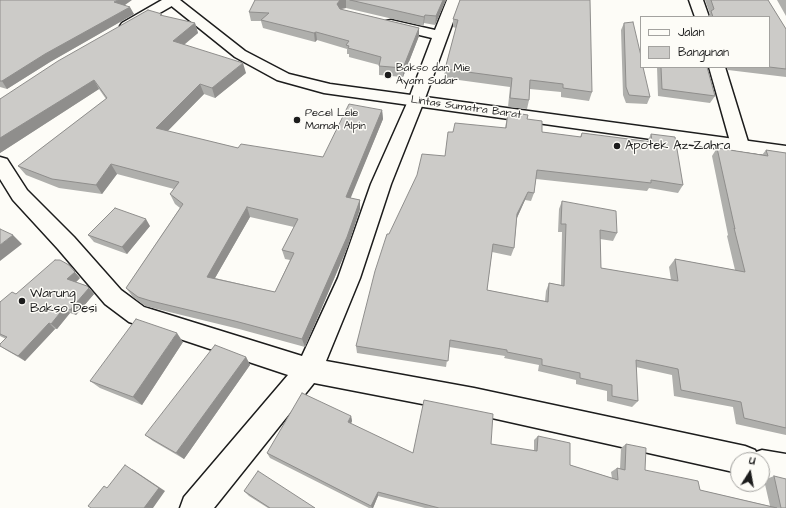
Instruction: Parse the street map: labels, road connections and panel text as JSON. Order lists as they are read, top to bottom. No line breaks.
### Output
{"streets":{"main road":["Lintas Sumatra Barat"]},"places":["Bakso dan Mie Ayam Sudar","Pecel Lele Mamah Alpin","Apotek Az Zahra","Warung Bakso Desi"],"legend":["Jalan","Bangunan"],"north":"top"}
